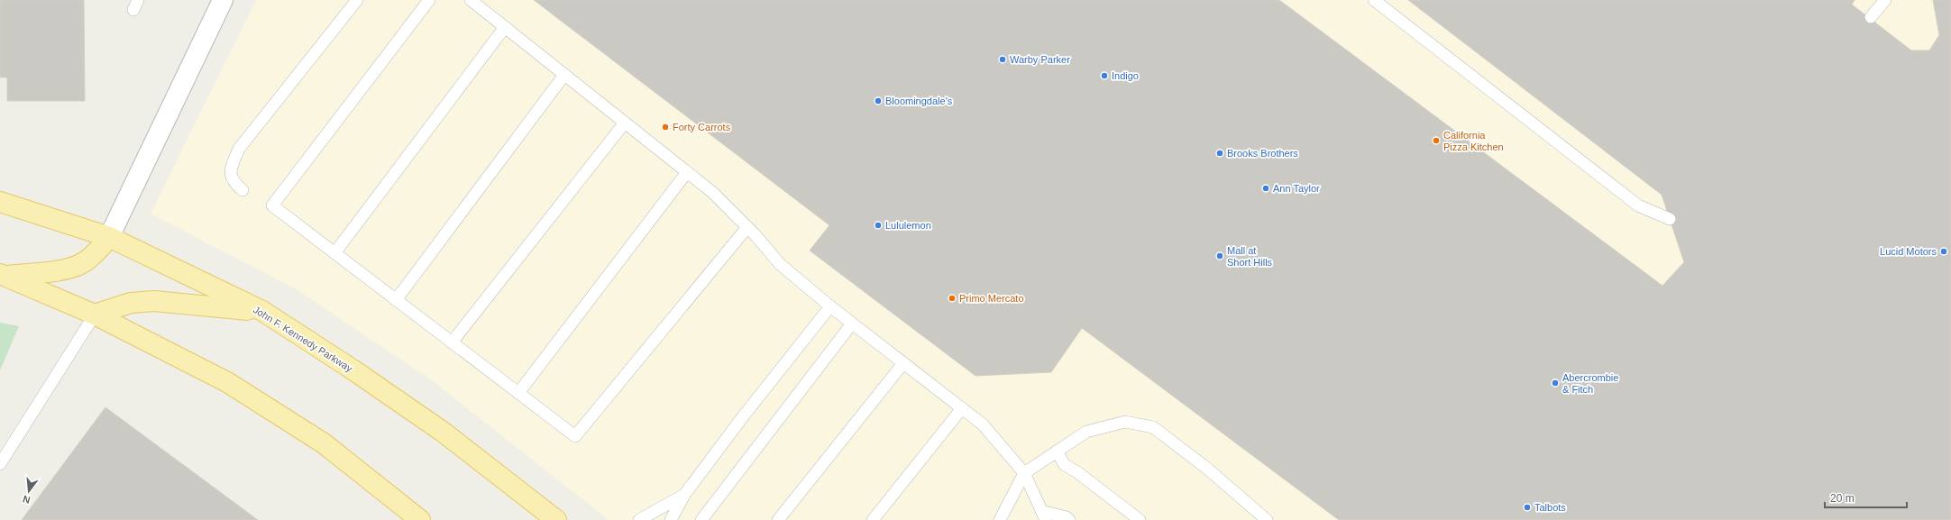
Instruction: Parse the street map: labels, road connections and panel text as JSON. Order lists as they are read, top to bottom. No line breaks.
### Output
{"streets":{"main road":["John F. Kennedy Parkway"]},"places":["Warby Parker","Indigo","Bloomingdale's","Forty Carrots","California Pizza Kitchen","Brooks Brothers","Ann Taylor","Lululemon","Lucid Motors","Mall at Short Hills","Primo Mercato","Abercrombie & Fitch","Talbots"],"scale_bar":"20 m","north":"bottom"}
